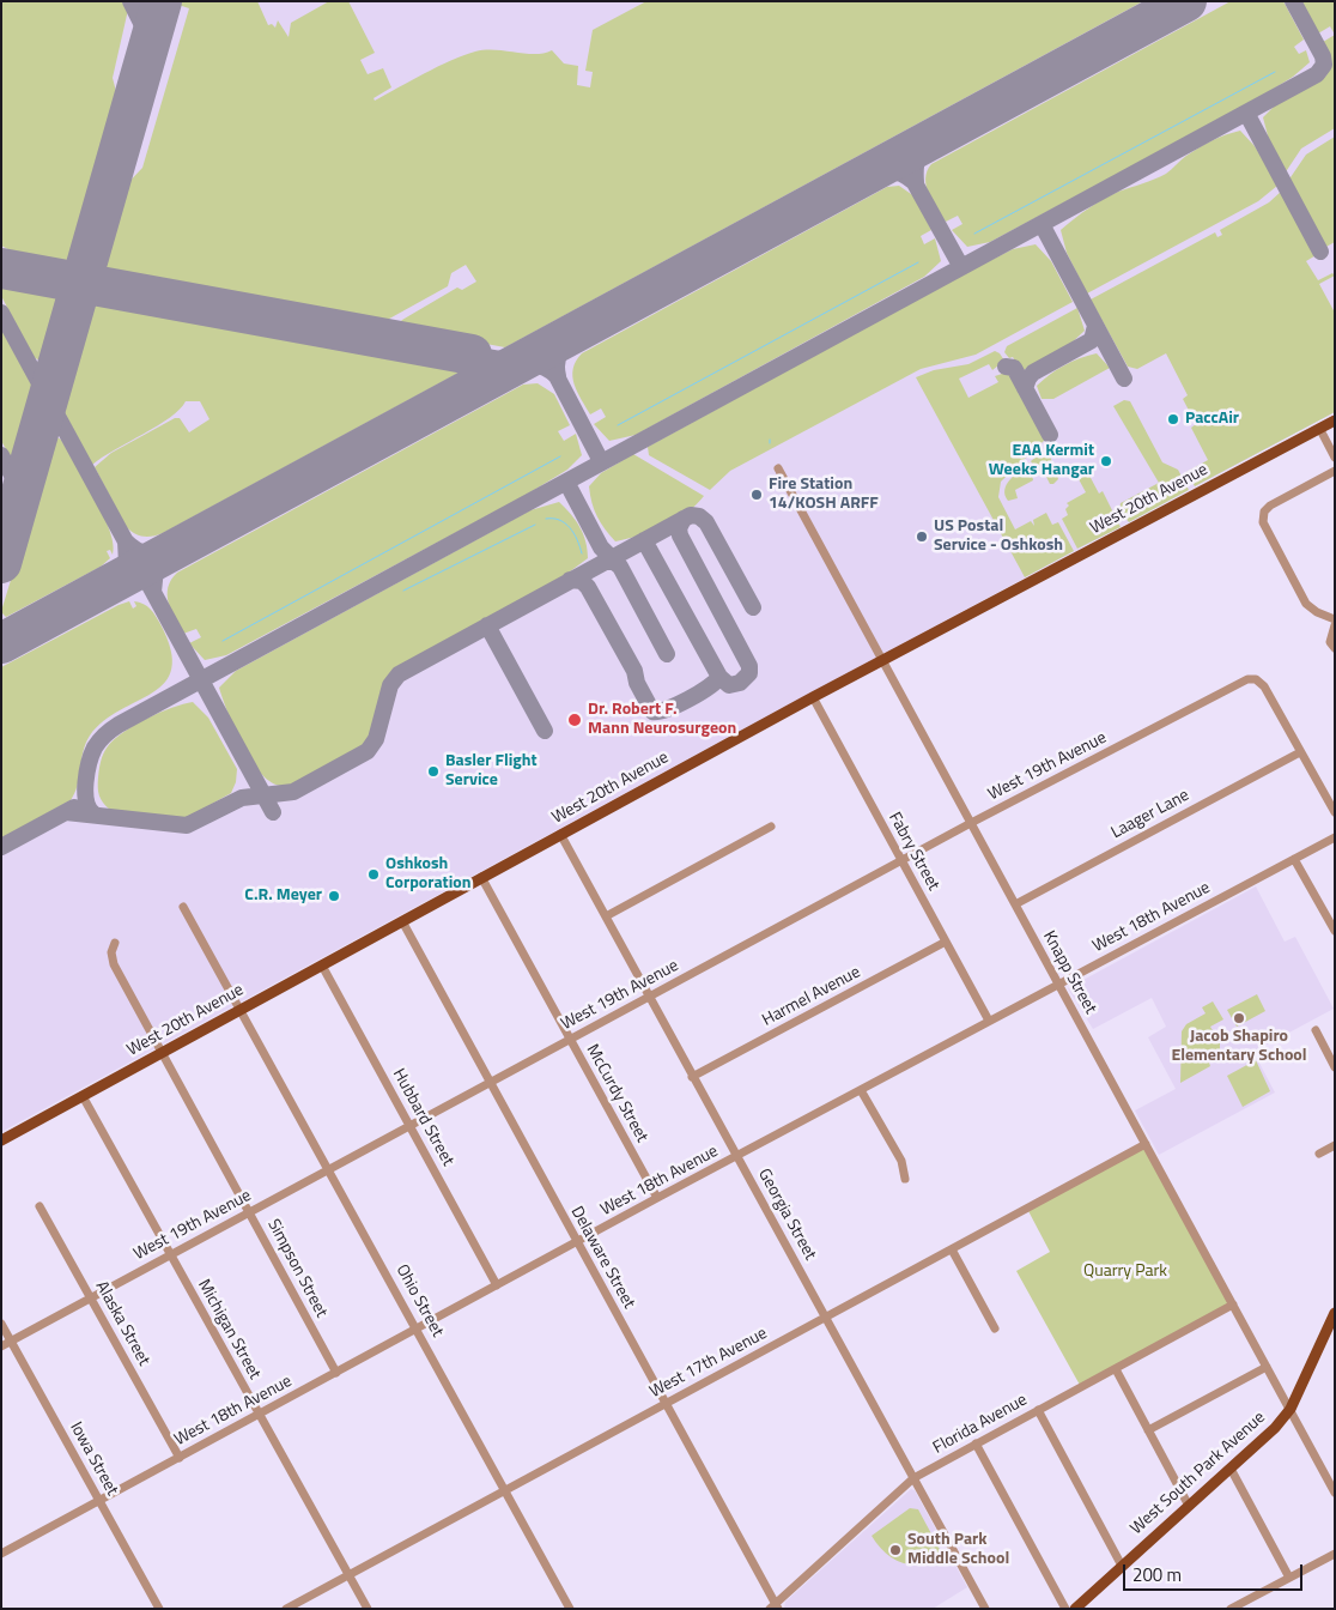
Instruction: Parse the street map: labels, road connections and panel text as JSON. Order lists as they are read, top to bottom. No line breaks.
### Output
{"streets":{"main road":["West 20th Avenue","West South Park Avenue"],"street":["West 19th Avenue","Laager Lane","Fabry Street","West 18th Avenue","Knapp Street","Harmel Avenue","McCurdy Street","Hubbard Street","Georgia Street","Delaware Street","Simpson Street","Ohio Street","Alaska Street","Michigan Street","West 17th Avenue","Florida Avenue","Iowa Street"]},"crossings":[["West 20th Avenue","Fabry Street"],["West 20th Avenue","Knapp Street"],["West 20th Avenue","McCurdy Street"],["West 20th Avenue","Hubbard Street"],["West 20th Avenue","Georgia Street"],["West 20th Avenue","Delaware Street"],["West 20th Avenue","Simpson Street"],["West 20th Avenue","Ohio Street"],["West 20th Avenue","Michigan Street"],["West 19th Avenue","Laager Lane"],["West 19th Avenue","Fabry Street"],["West 19th Avenue","Knapp Street"],["West 19th Avenue","McCurdy Street"],["West 19th Avenue","Hubbard Street"],["West 19th Avenue","Georgia Street"],["West 19th Avenue","Delaware Street"],["West 19th Avenue","Simpson Street"],["West 19th Avenue","Ohio Street"],["West 19th Avenue","Alaska Street"],["West 19th Avenue","Michigan Street"],["West 19th Avenue","Iowa Street"],["Laager Lane","Knapp Street"],["Fabry Street","West 18th Avenue"],["Fabry Street","Harmel Avenue"],["West 18th Avenue","Knapp Street"],["West 18th Avenue","McCurdy Street"],["West 18th Avenue","Hubbard Street"],["West 18th Avenue","Georgia Street"],["West 18th Avenue","Delaware Street"],["West 18th Avenue","Simpson Street"],["West 18th Avenue","Ohio Street"],["West 18th Avenue","Alaska Street"],["West 18th Avenue","Michigan Street"],["West 18th Avenue","Iowa Street"],["Knapp Street","West 17th Avenue"],["Knapp Street","Florida Avenue"],["Knapp Street","West South Park Avenue"],["Harmel Avenue","Georgia Street"],["Georgia Street","West 17th Avenue"],["Georgia Street","Florida Avenue"],["Delaware Street","West 17th Avenue"],["Delaware Street","Florida Avenue"],["Ohio Street","West 17th Avenue"],["Michigan Street","West 17th Avenue"]],"parks":["Quarry Park"],"places":["PaccAir","EAA Kermit Weeks Hangar","Fire Station 14/KOSH ARFF","US Postal Service - Oshkosh","Dr. Robert F. Mann Neurosurgeon","Basler Flight Service","Oshkosh Corporation","C.R. Meyer","Jacob Shapiro Elementary School","South Park Middle School"],"scale_bar":"200 m"}
